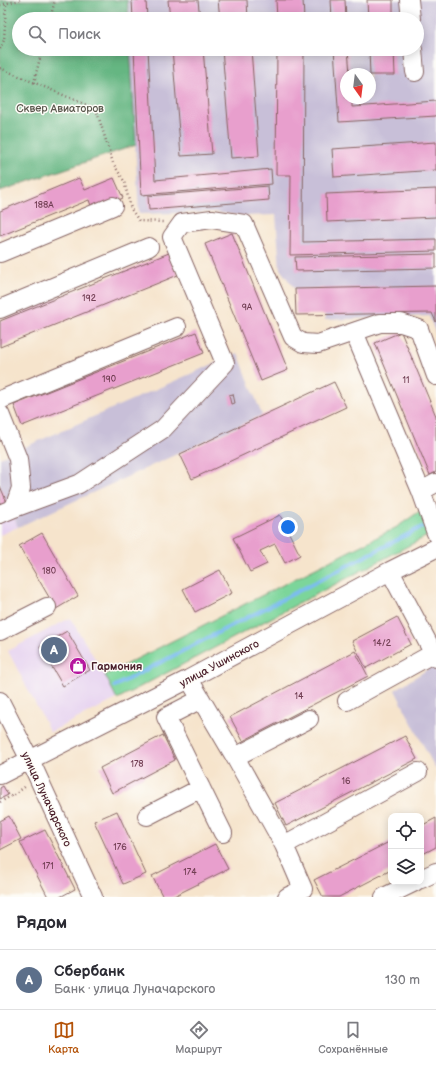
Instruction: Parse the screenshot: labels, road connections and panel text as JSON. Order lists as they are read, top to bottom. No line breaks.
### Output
{"streets":{"street":["улица Ушинского","улица Луначарского"]},"crossings":[["улица Ушинского","улица Луначарского"]],"parks":["Сквер Авиаторов"],"places":{"shop":["Гармония"]},"house_numbers":["188А","192","9А","190","11","180","14/2","14","178","16","176","171","174"],"north":"bottom","page":{"search":"Поиск","pins":"A","heading":"Рядом","list":[{"mark":"A","name":"Сбербанк","note":"Банк · улица Луначарского","value":"130 m"}],"nav":["Карта","Маршрут","Сохранённые"]}}
